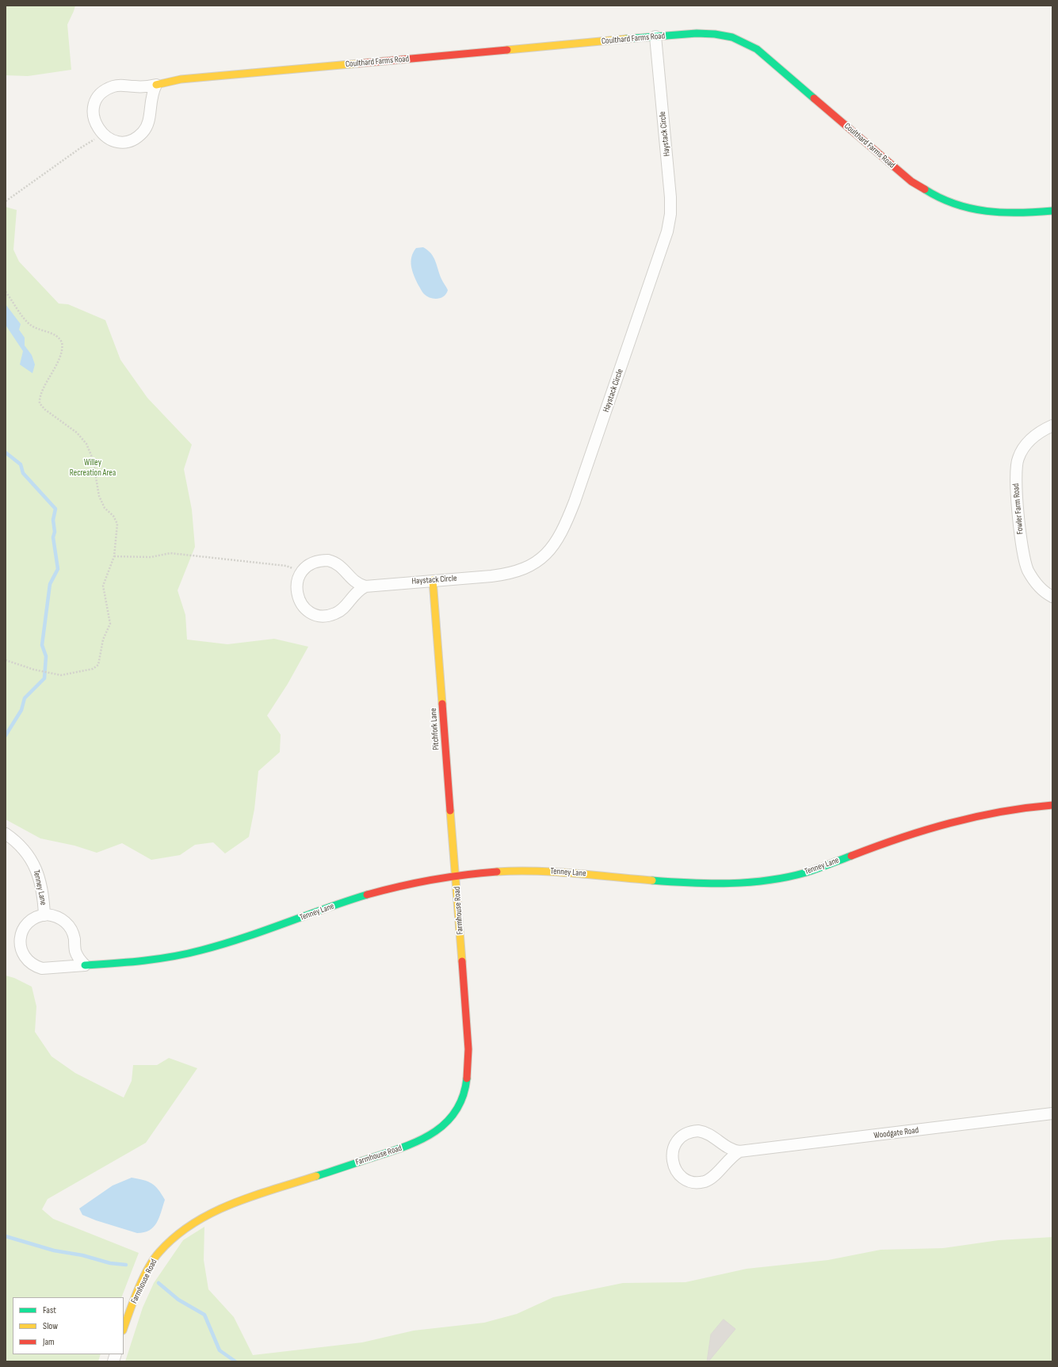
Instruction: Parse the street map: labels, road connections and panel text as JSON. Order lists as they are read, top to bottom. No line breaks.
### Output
{"streets":{"street":["Coulthard Farms Road","Haystack Circle","Fowler Farm Road","Pitchfork Lane","Tenney Lane","Farmhouse Road","Woodgate Road"]},"crossings":[["Coulthard Farms Road","Haystack Circle"],["Haystack Circle","Pitchfork Lane"],["Pitchfork Lane","Tenney Lane"],["Pitchfork Lane","Farmhouse Road"],["Tenney Lane","Farmhouse Road"]],"parks":["Willey Recreation Area"],"legend":["Fast","Slow","Jam"]}
